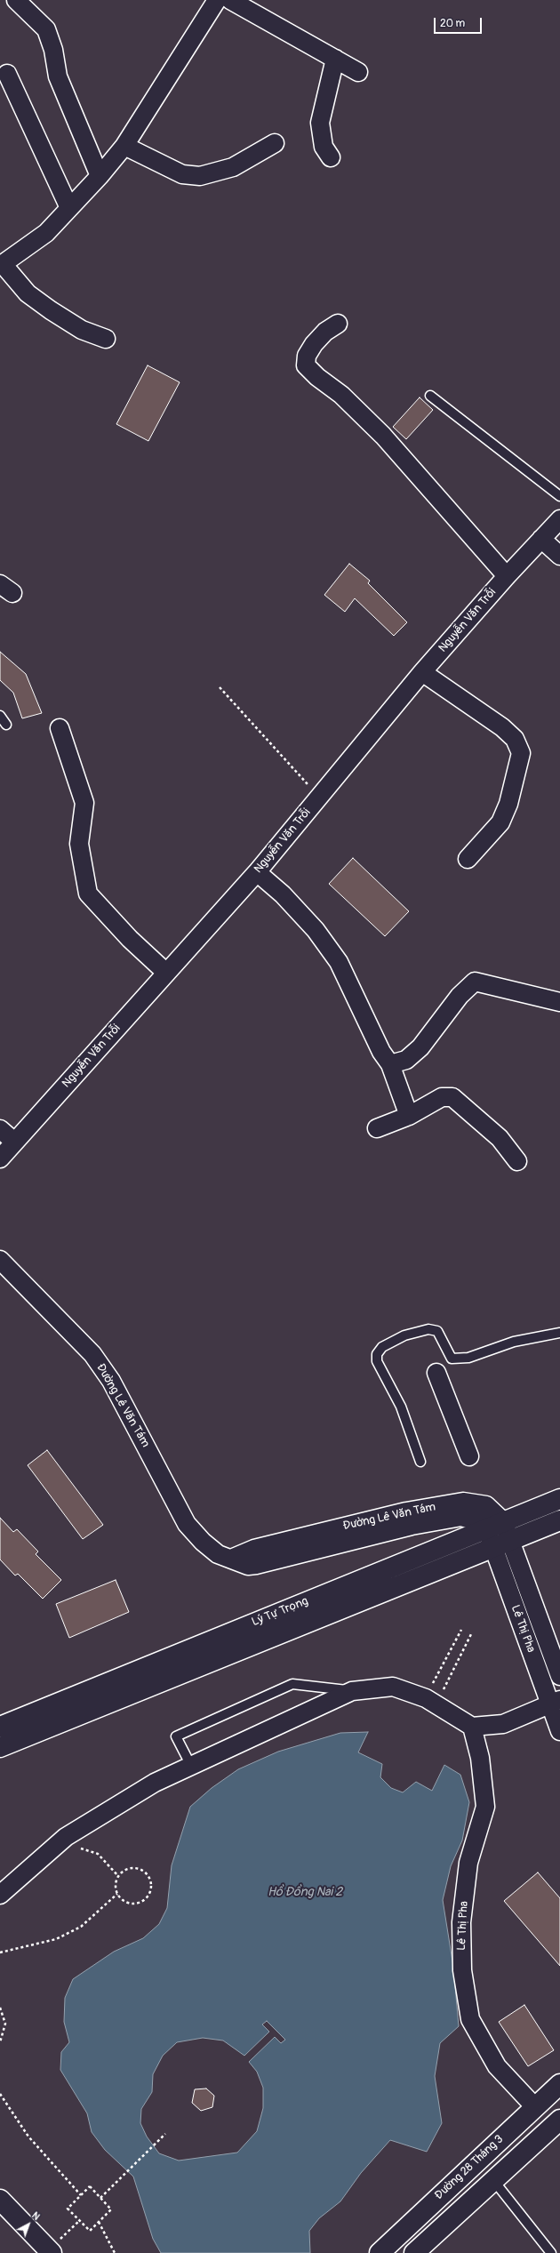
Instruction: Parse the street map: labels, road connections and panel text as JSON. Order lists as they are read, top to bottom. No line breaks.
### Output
{"streets":{"street":["Nguyễn Văn Trỗi","Đường Lê Văn Tám","Lý Tự Trọng","Lê Thị Pha","Đường 28 Tháng 3"]},"crossings":[["Đường Lê Văn Tám","Lý Tự Trọng"],["Đường Lê Văn Tám","Lê Thị Pha"],["Lý Tự Trọng","Lê Thị Pha"],["Lê Thị Pha","Đường 28 Tháng 3"]],"water":["Hồ Đồng Nai 2"],"scale_bar":"20 m","north":"top right"}
